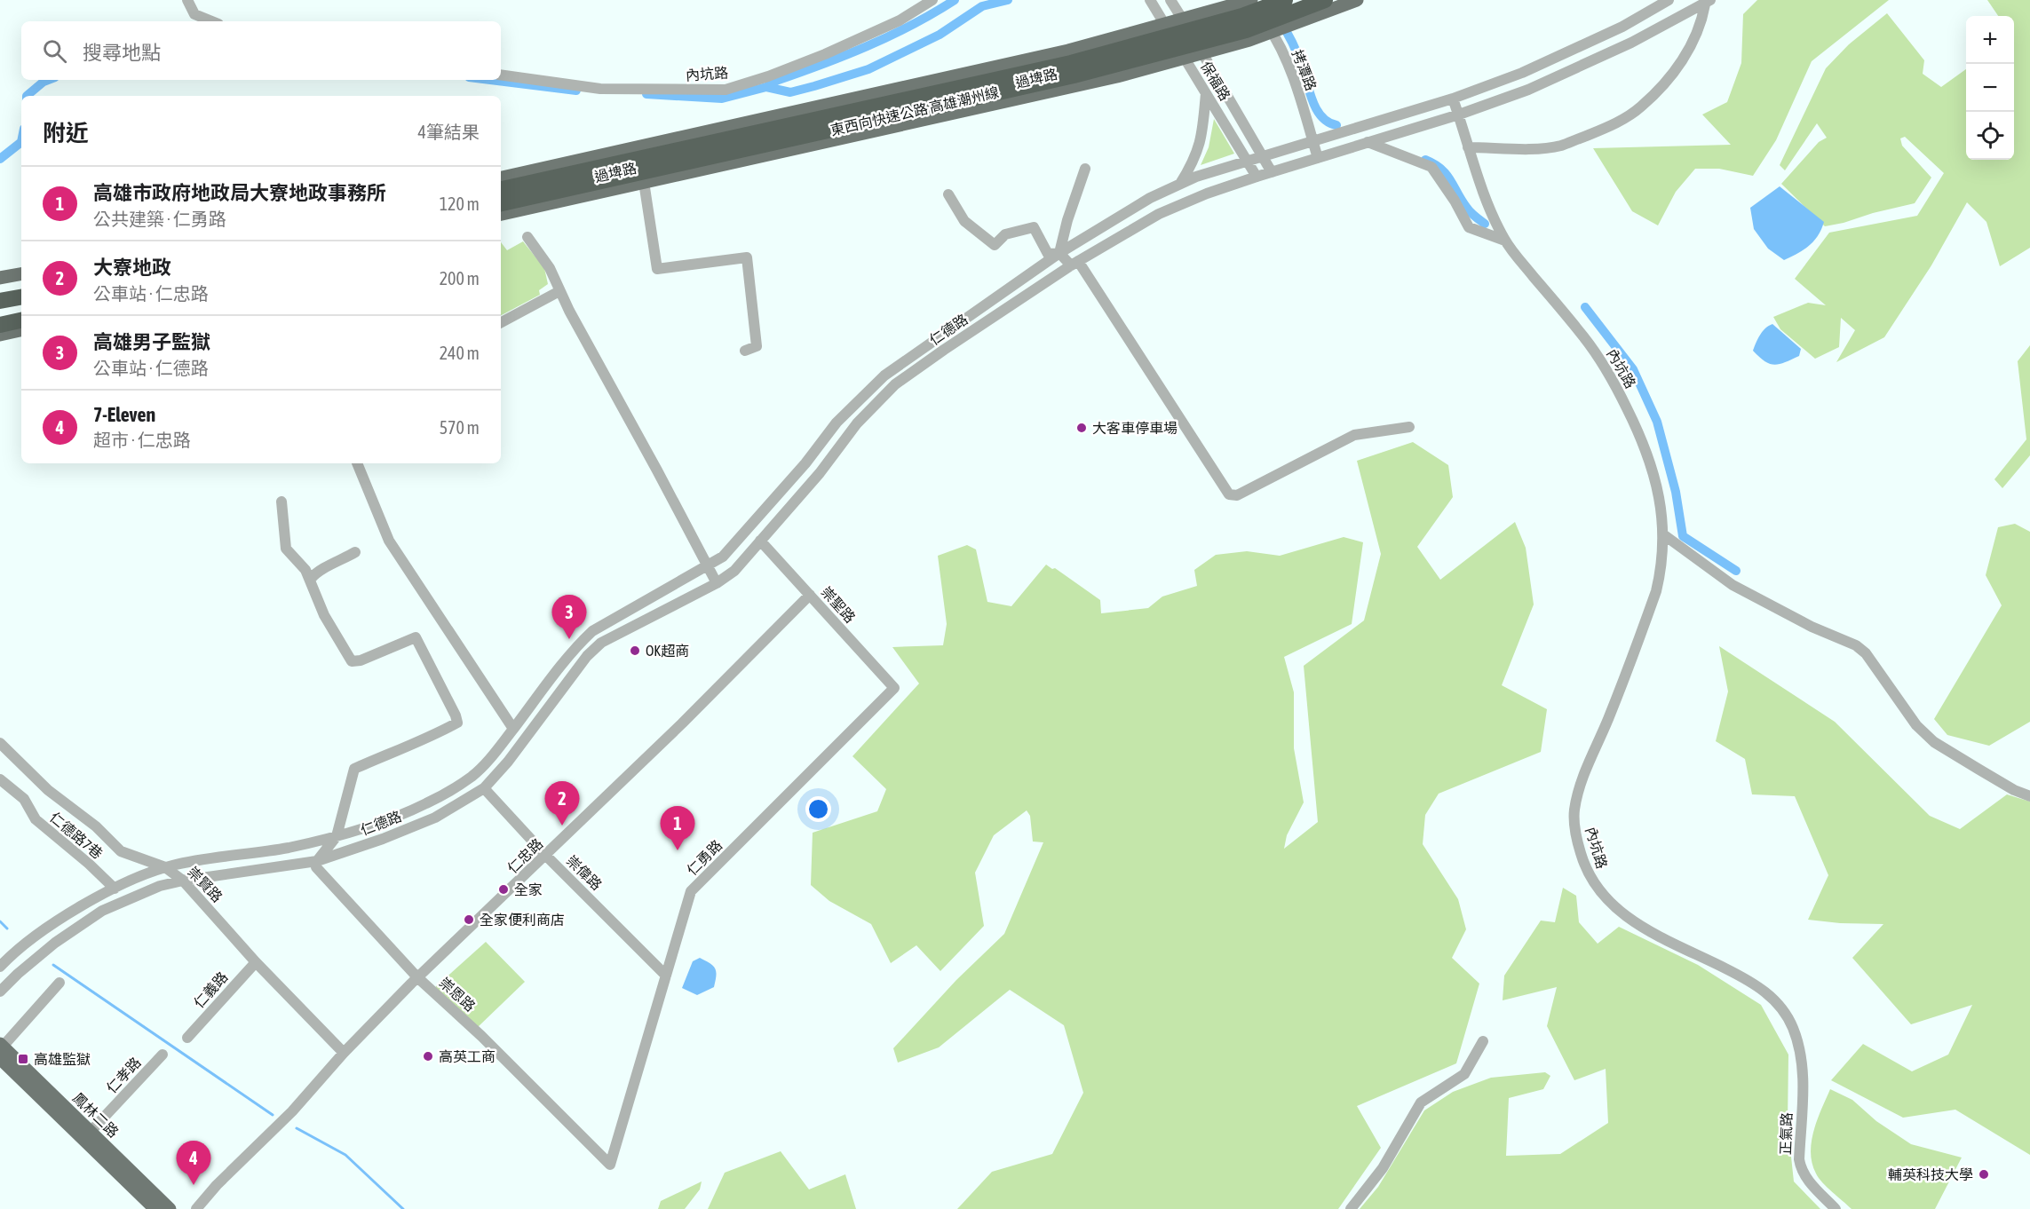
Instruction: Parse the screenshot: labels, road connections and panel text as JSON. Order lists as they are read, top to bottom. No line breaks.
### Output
{"streets":{"highway":["東西向快速公路 高雄潮州線"],"main road":["過埤路","鳳林二路"],"street":["拷潭路","內坑路","保福路","仁德路","崇聖路","仁德路7巷","仁忠路","仁勇路","崇偉路","崇賢路","仁義路","崇恩路","仁孝路","正氣路"]},"crossings":[["拷潭路","過埤路"],["內坑路","正氣路"],["過埤路","保福路"],["保福路","仁德路"],["仁德路","崇聖路"],["仁德路","仁德路7巷"],["仁德路","崇偉路"],["仁德路","崇賢路"],["仁德路","崇恩路"],["崇聖路","仁忠路"],["崇聖路","仁勇路"],["仁忠路","崇偉路"],["仁忠路","崇賢路"],["仁忠路","崇恩路"],["仁勇路","崇偉路"],["仁勇路","崇恩路"],["崇賢路","仁義路"],["仁孝路","鳳林二路"]],"places":{"other":["大客車停車場","OK超商","全家","全家便利商店","高英工商","輔英科技大學"],"transit":["高雄監獄"]},"page":{"map_buttons":["+","−"],"search":"搜尋地點","heading":["附近","4筆結果"],"list":[{"mark":"1","name":"高雄市政府地政局大寮地政事務所","note":"公共建築 · 仁勇路","value":"120 m"},{"mark":"2","name":"大寮地政","note":"公車站 · 仁忠路","value":"200 m"},{"mark":"3","name":"高雄男子監獄","note":"公車站 · 仁德路","value":"240 m"},{"mark":"4","name":"7-Eleven","note":"超市 · 仁忠路","value":"570 m"}],"pins":["3","2","1","4"]}}
